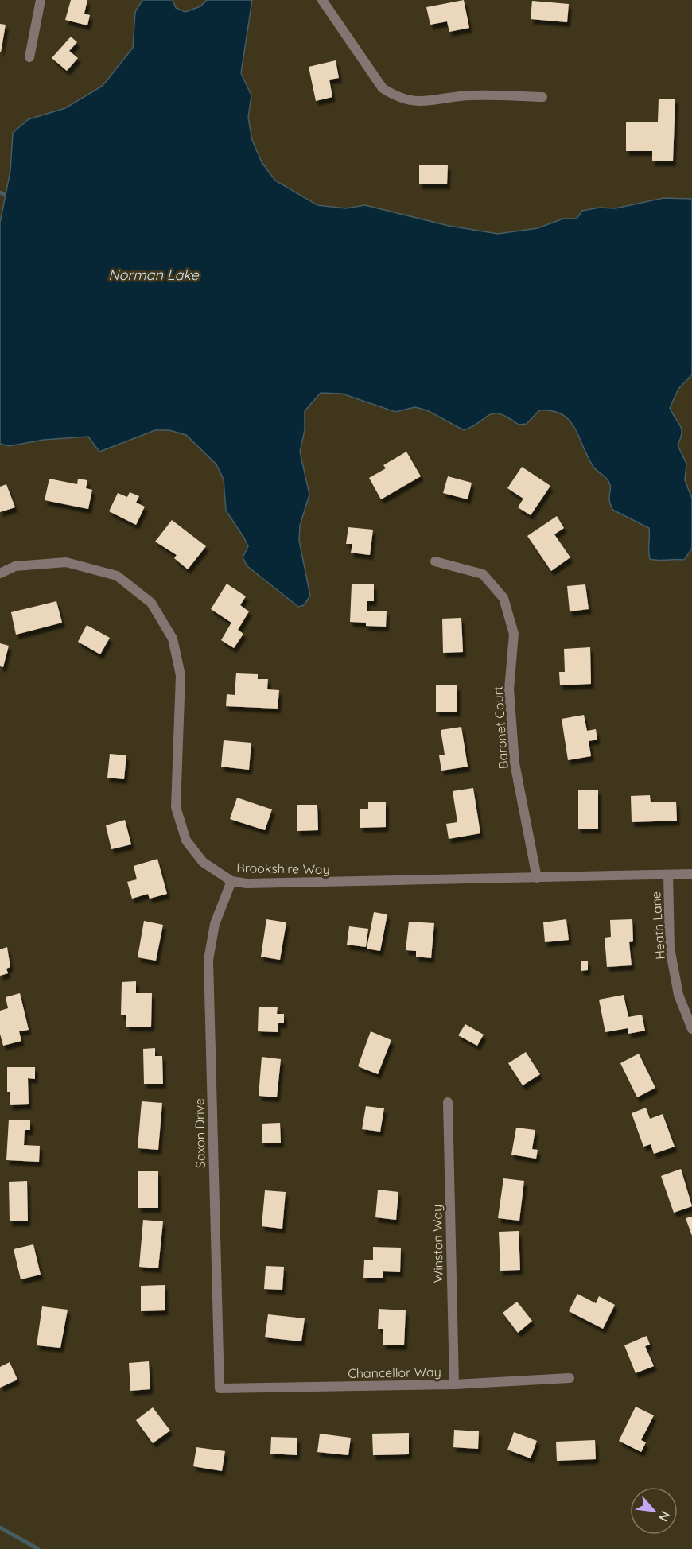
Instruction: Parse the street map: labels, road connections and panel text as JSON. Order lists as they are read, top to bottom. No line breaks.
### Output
{"streets":{"street":["Baronet Court","Brookshire Way","Heath Lane","Saxon Drive","Winston Way","Chancellor Way"]},"crossings":[["Baronet Court","Brookshire Way"],["Brookshire Way","Heath Lane"],["Brookshire Way","Saxon Drive"],["Saxon Drive","Chancellor Way"],["Winston Way","Chancellor Way"]],"water":["Norman Lake"],"north":"bottom right"}
